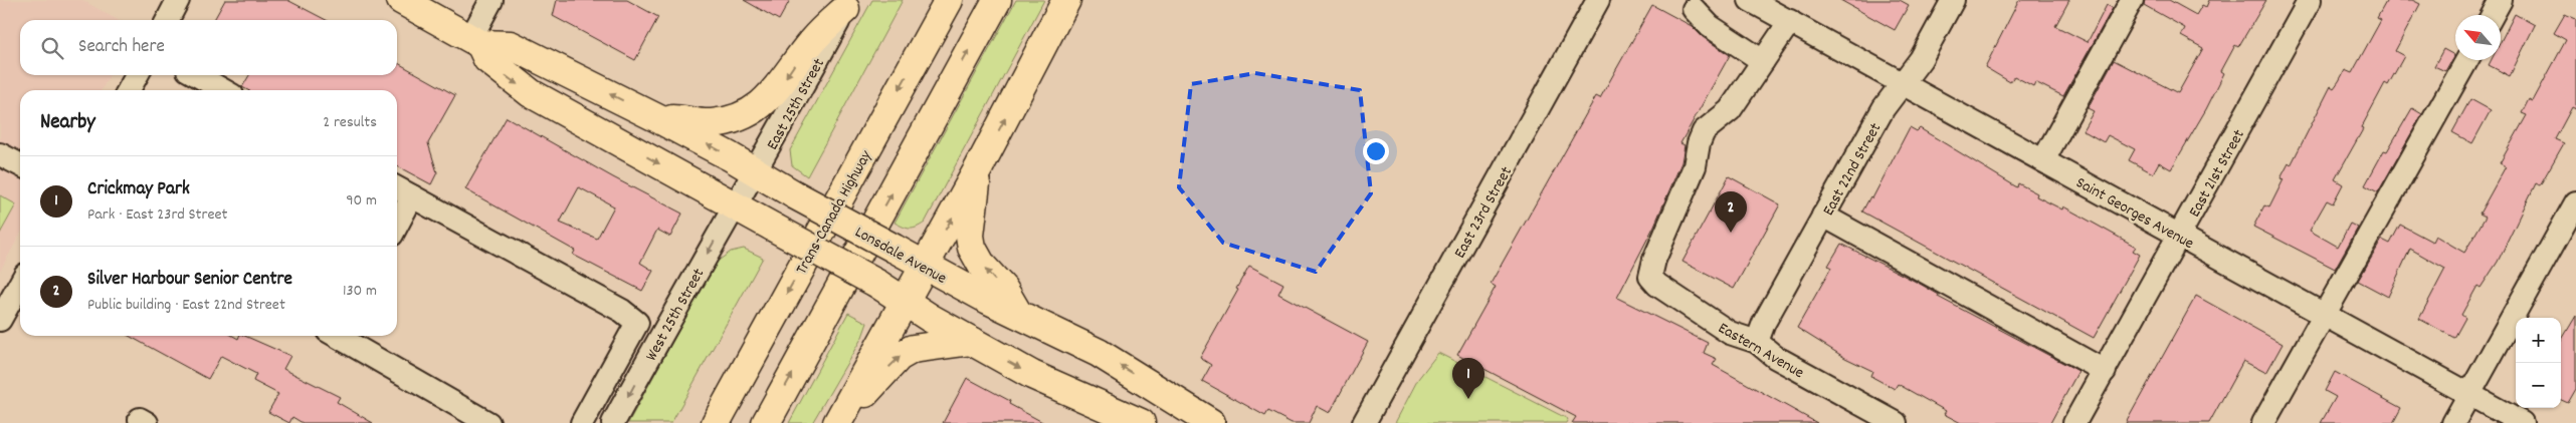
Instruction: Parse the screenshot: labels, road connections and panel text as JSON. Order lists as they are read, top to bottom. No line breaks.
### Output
{"streets":{"main road":["Trans-Canada Highway","Lonsdale Avenue"],"street":["East 25th Street","East 22nd Street","East 21st Street","East 23rd Street","Saint Georges Avenue","West 25th Street","Eastern Avenue"]},"crossings":[["East 25th Street","Lonsdale Avenue"],["East 25th Street","West 25th Street"],["East 22nd Street","Saint Georges Avenue"],["East 22nd Street","Eastern Avenue"],["East 21st Street","Saint Georges Avenue"],["Lonsdale Avenue","West 25th Street"]],"one_way":["West 25th Street"],"north":"top left","page":{"search":"Search here","heading":["Nearby","2 results"],"list":[{"mark":"1","name":"Crickmay Park","note":"Park · East 23rd Street","value":"90 m"},{"mark":"2","name":"Silver Harbour Senior Centre","note":"Public building · East 22nd Street","value":"130 m"}],"pins":["2","1"],"map_buttons":["+","−"]}}
